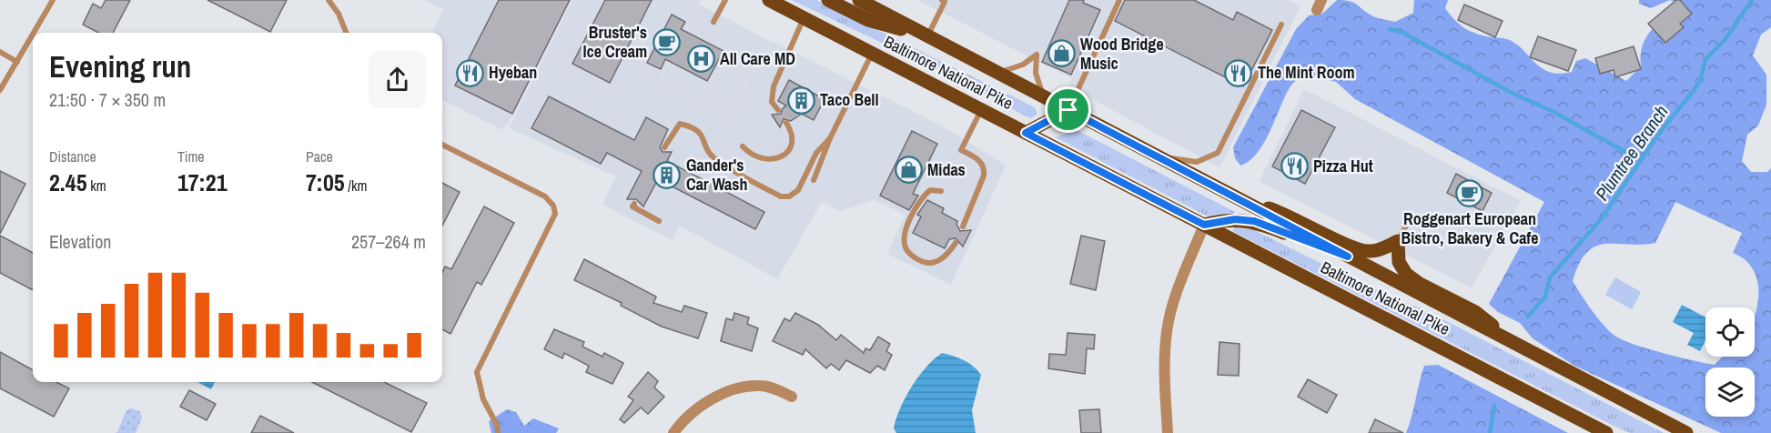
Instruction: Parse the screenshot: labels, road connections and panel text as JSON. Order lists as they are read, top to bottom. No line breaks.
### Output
{"streets":{"main road":["Baltimore National Pike"]},"water":["Plumtree Branch"],"places":{"cafe":["Bruster's Ice Cream","Roggenart European Bistro, Bakery & Cafe"],"shop":["Wood Bridge Music","Midas"],"hospital":["All Care MD"],"restaurant":["Hyeban","The Mint Room","Pizza Hut"],"building":["Taco Bell","Gander's Car Wash"]},"page":{"heading":["Evening run","21:50 · 7 × 350 m"],"stats":[["Distance","2.45 km"],["Time","17:21"],["Pace","7:05 /km"]],"chart":["Elevation","257–264 m"]}}
